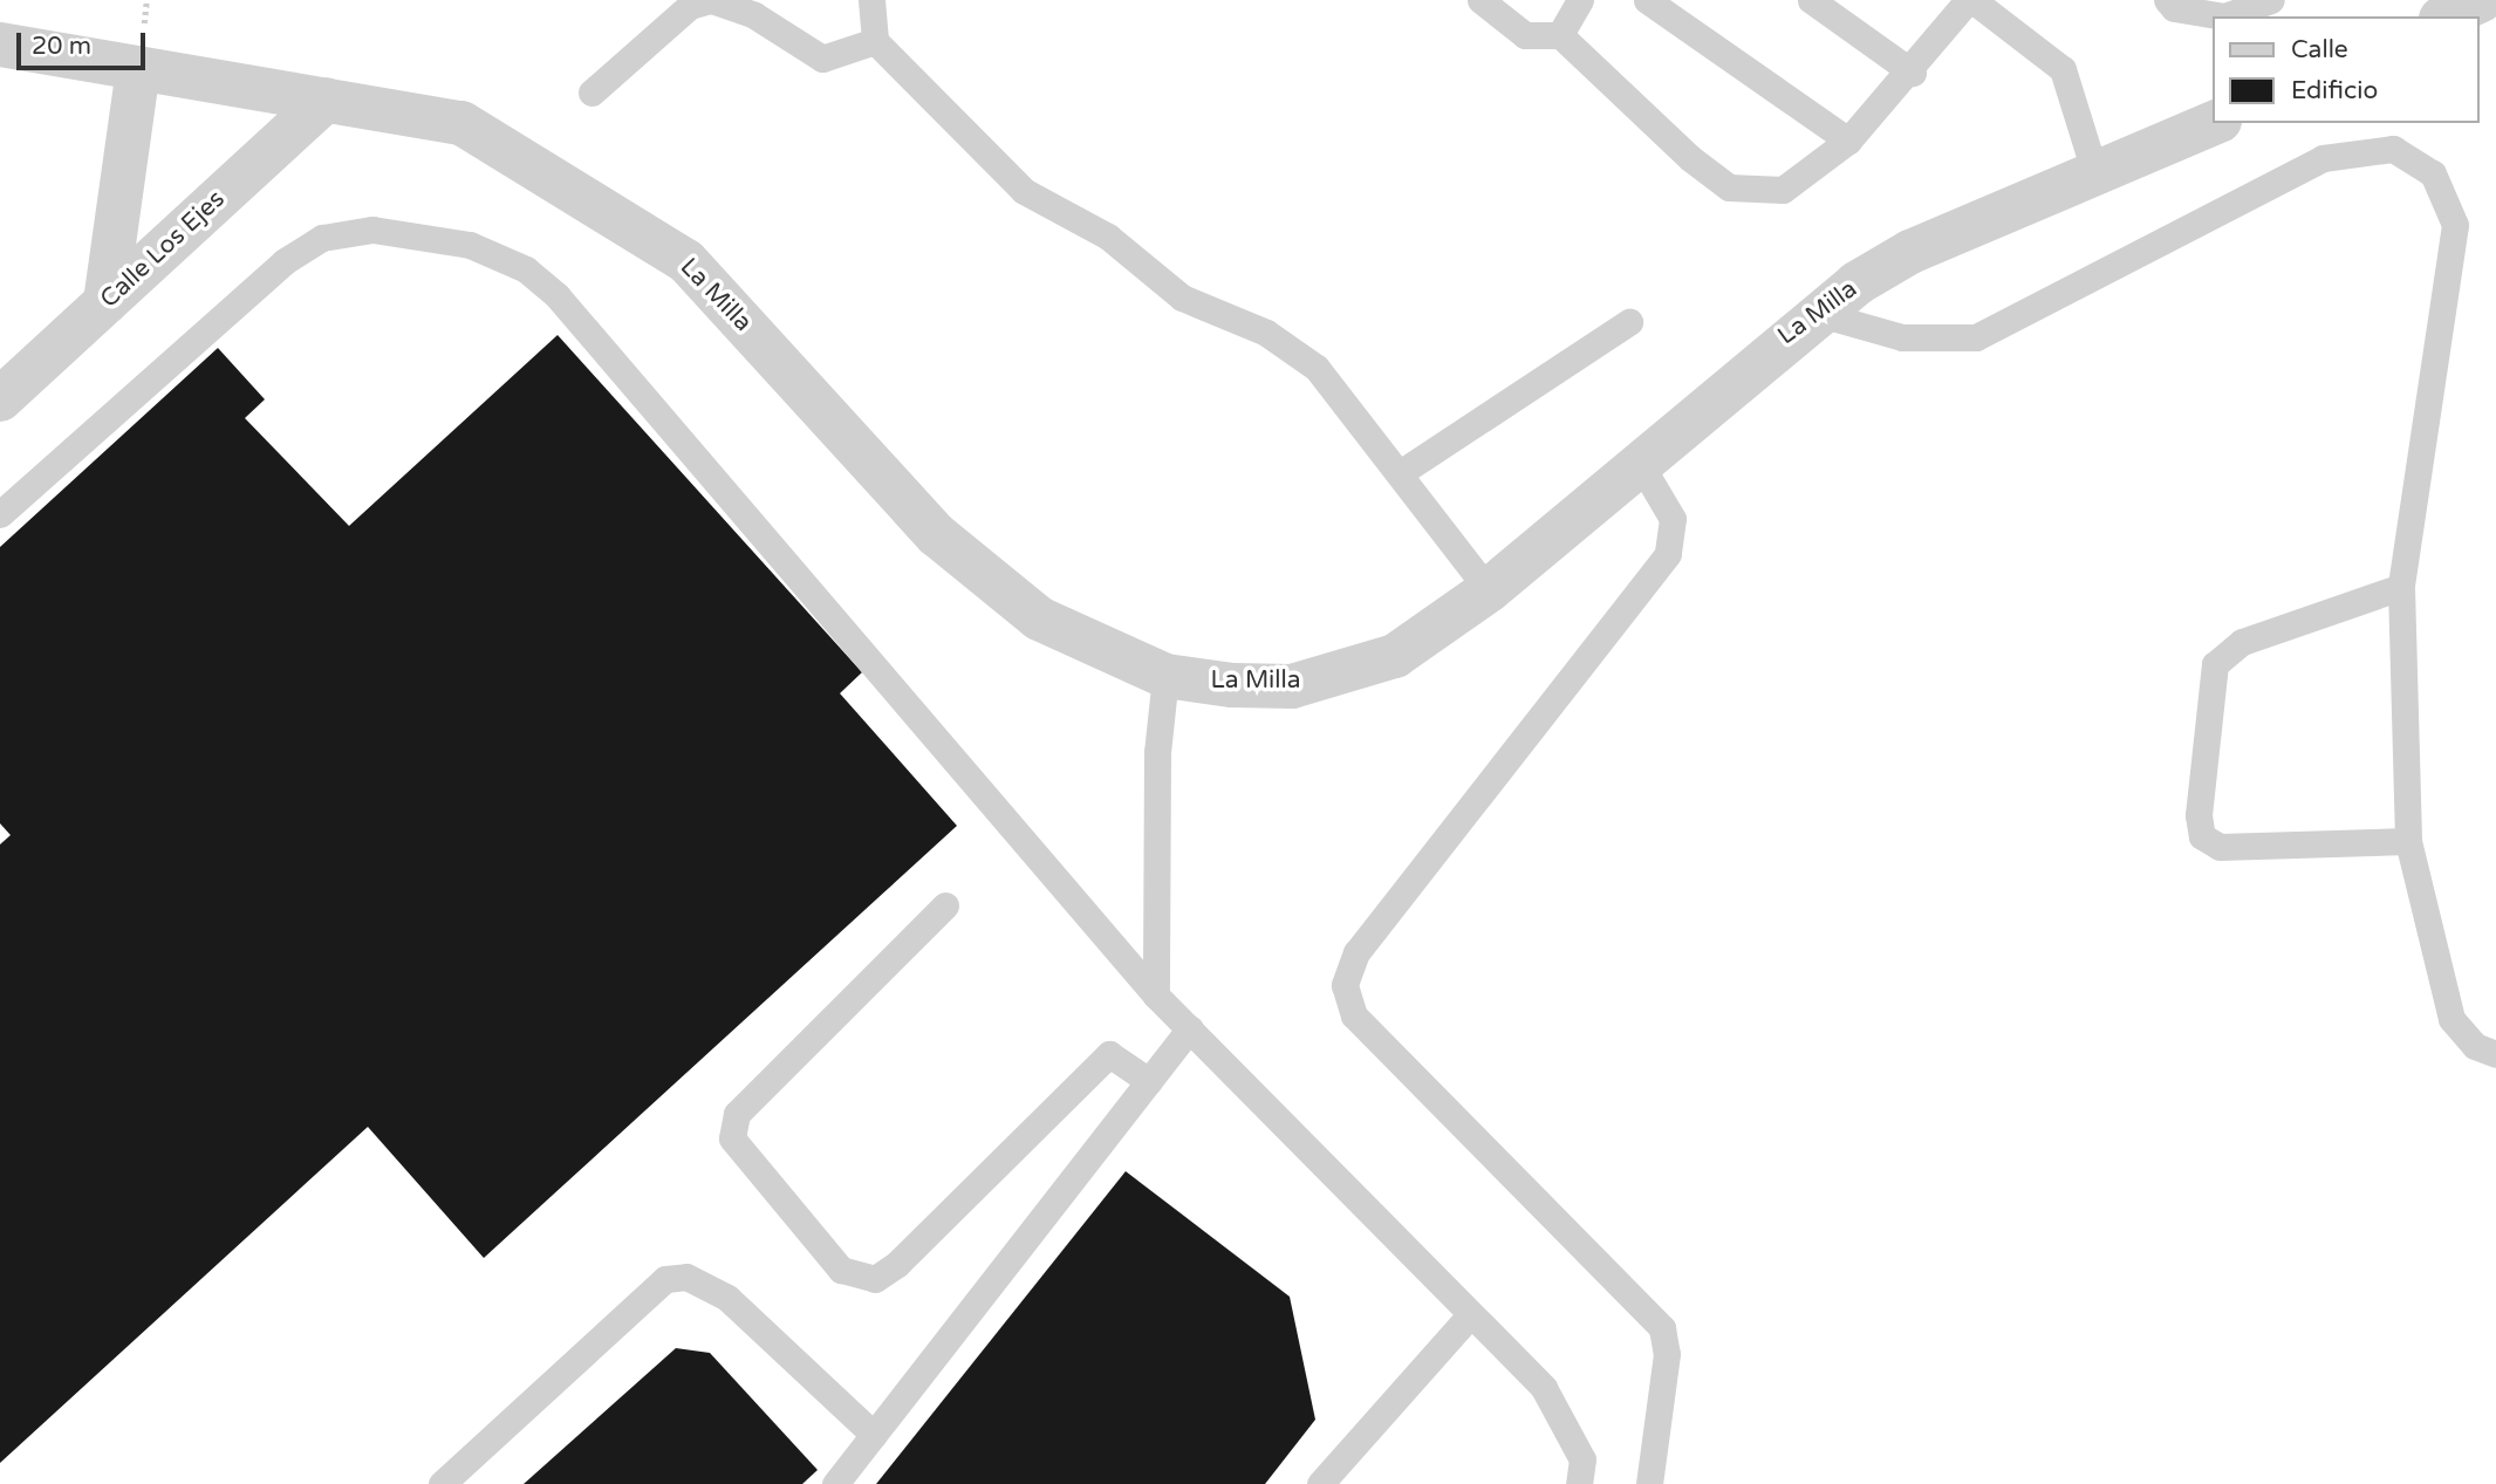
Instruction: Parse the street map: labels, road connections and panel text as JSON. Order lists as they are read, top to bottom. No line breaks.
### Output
{"streets":{"street":["Calle Los Ejes","La Milla"]},"crossings":[["Calle Los Ejes","La Milla"]],"legend":["Calle","Edificio"],"scale_bar":"20 m"}
